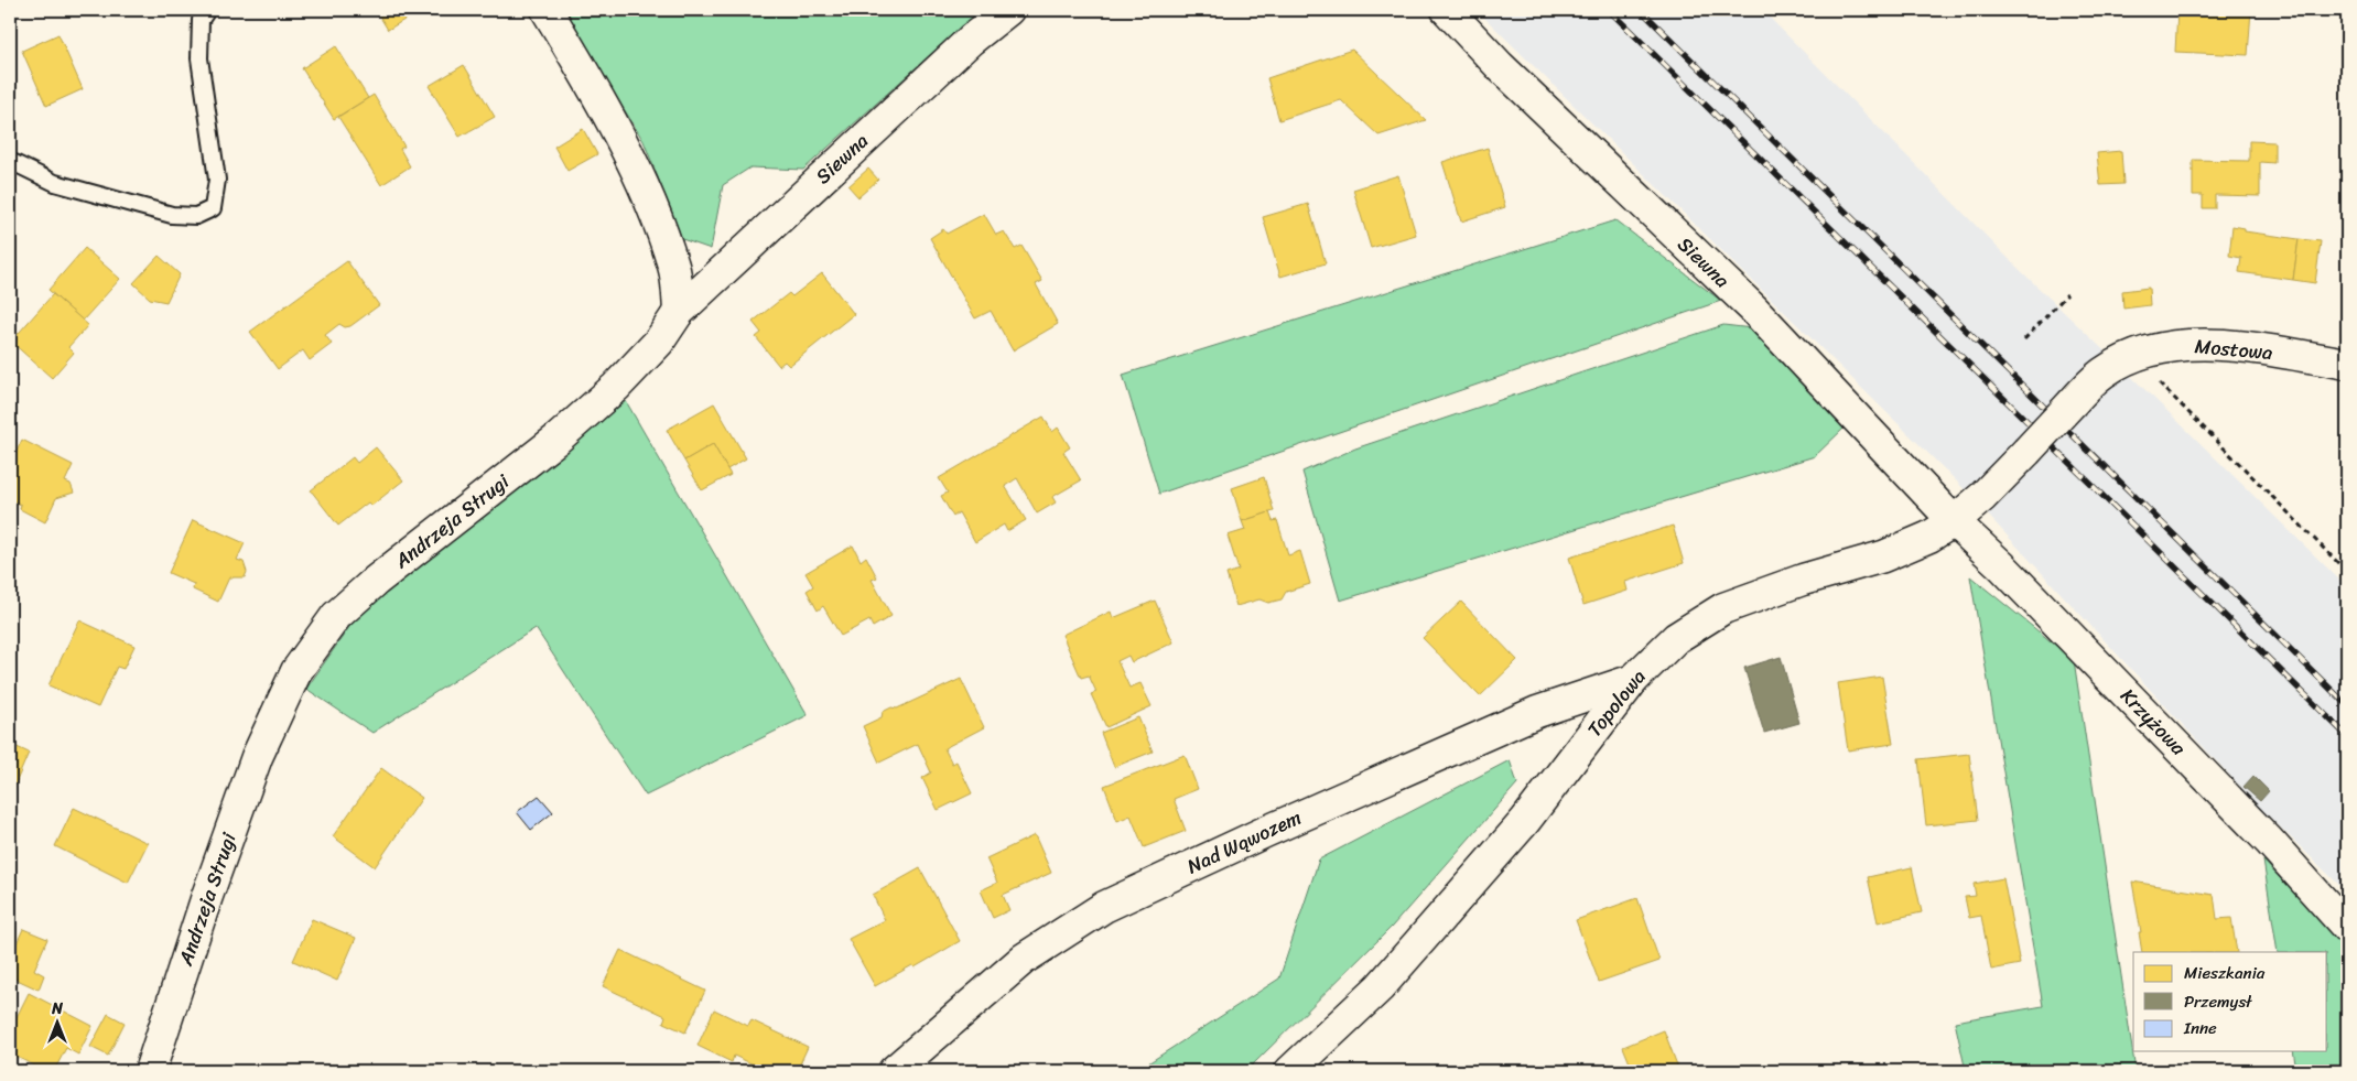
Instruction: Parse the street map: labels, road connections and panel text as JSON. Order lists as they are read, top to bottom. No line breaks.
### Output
{"streets":{"street":["Siewna","Mostowa","Andrzeja Strugi","Topolowa","Krzyżowa","Nad Wąwozem"]},"crossings":[["Siewna","Andrzeja Strugi"],["Siewna","Topolowa"],["Siewna","Krzyżowa"],["Mostowa","Topolowa"],["Topolowa","Krzyżowa"],["Topolowa","Nad Wąwozem"]],"legend":["Mieszkania","Przemysł","Inne"],"north":"top"}
